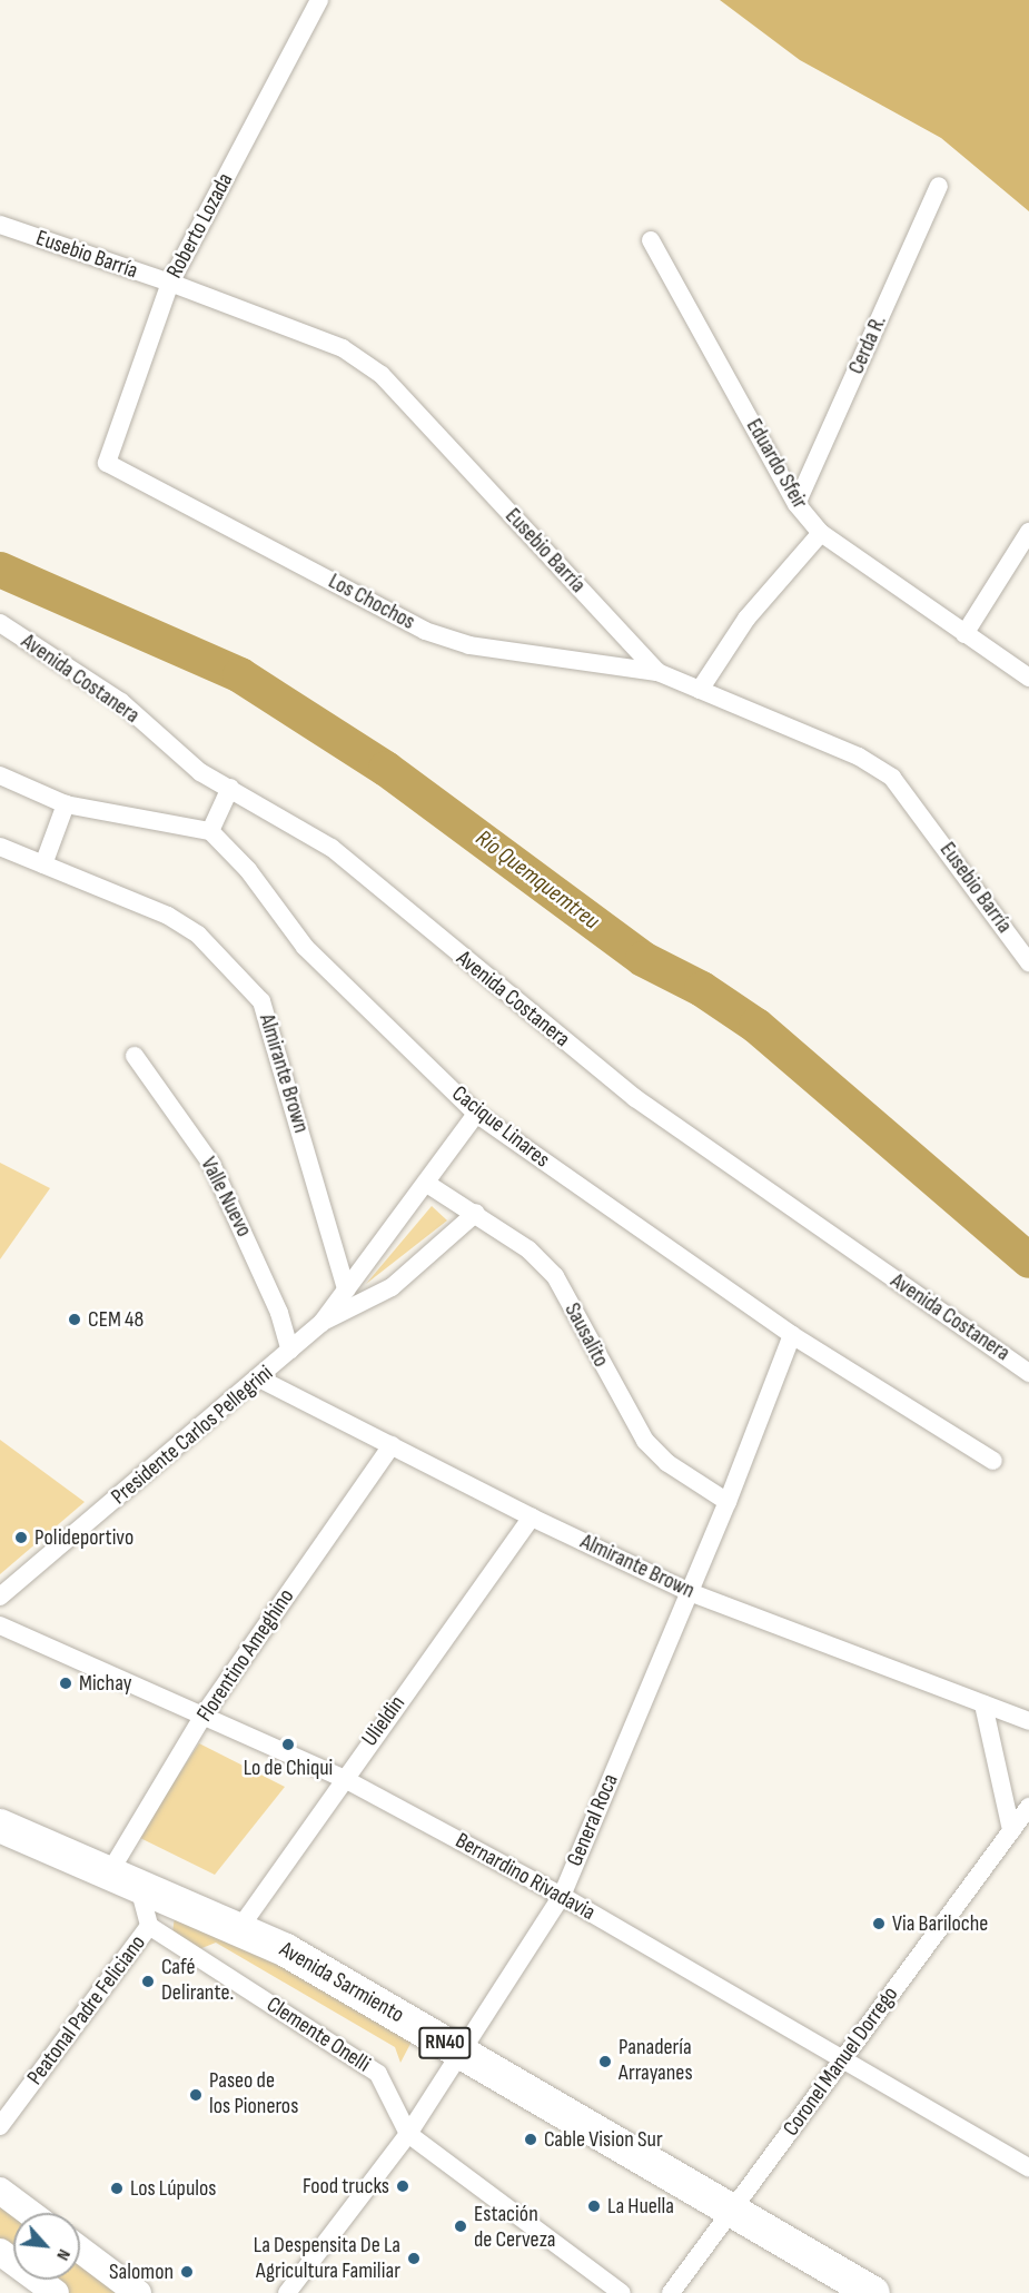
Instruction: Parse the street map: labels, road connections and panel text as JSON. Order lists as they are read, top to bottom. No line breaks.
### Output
{"streets":{"highway":["Avenida Sarmiento","RN40"],"street":["Roberto Lozada","Eusebio Barría","Cerda R.","Eduardo Sfeir","Los Chochos","Avenida Costanera","Almirante Brown","Cacique Linares","Valle Nuevo","Sausalito","Presidente Carlos Pellegrini","Florentino Ameghino","Ulieldin","General Roca","Bernardino Rivadavia","Peatonal Padre Feliciano","Clemente Onelli","Coronel Manuel Dorrego"]},"crossings":[["Roberto Lozada","Eusebio Barría"],["Roberto Lozada","Los Chochos"],["Eusebio Barría","Los Chochos"],["Cerda R.","Eduardo Sfeir"],["Almirante Brown","Presidente Carlos Pellegrini"],["Almirante Brown","Florentino Ameghino"],["Almirante Brown","Ulieldin"],["Almirante Brown","General Roca"],["Cacique Linares","Presidente Carlos Pellegrini"],["Cacique Linares","General Roca"],["Valle Nuevo","Presidente Carlos Pellegrini"],["Sausalito","Presidente Carlos Pellegrini"],["Sausalito","General Roca"],["Florentino Ameghino","Bernardino Rivadavia"],["Florentino Ameghino","Avenida Sarmiento"],["Ulieldin","Bernardino Rivadavia"],["Ulieldin","Avenida Sarmiento"],["General Roca","Bernardino Rivadavia"],["General Roca","Avenida Sarmiento"],["General Roca","Clemente Onelli"],["Bernardino Rivadavia","Coronel Manuel Dorrego"],["Avenida Sarmiento","Coronel Manuel Dorrego"],["Peatonal Padre Feliciano","Clemente Onelli"]],"water":["Río Quemquemtreu"],"places":["CEM 48","Polideportivo","Michay","Lo de Chiqui","Via Bariloche","Café Delirante.","Panadería Arrayanes","Paseo de los Pioneros","Cable Vision Sur","Food trucks","Los Lúpulos","La Huella","Estación de Cerveza","La Despensita De La Agricultura Familiar","Salomon"],"north":"bottom right"}
